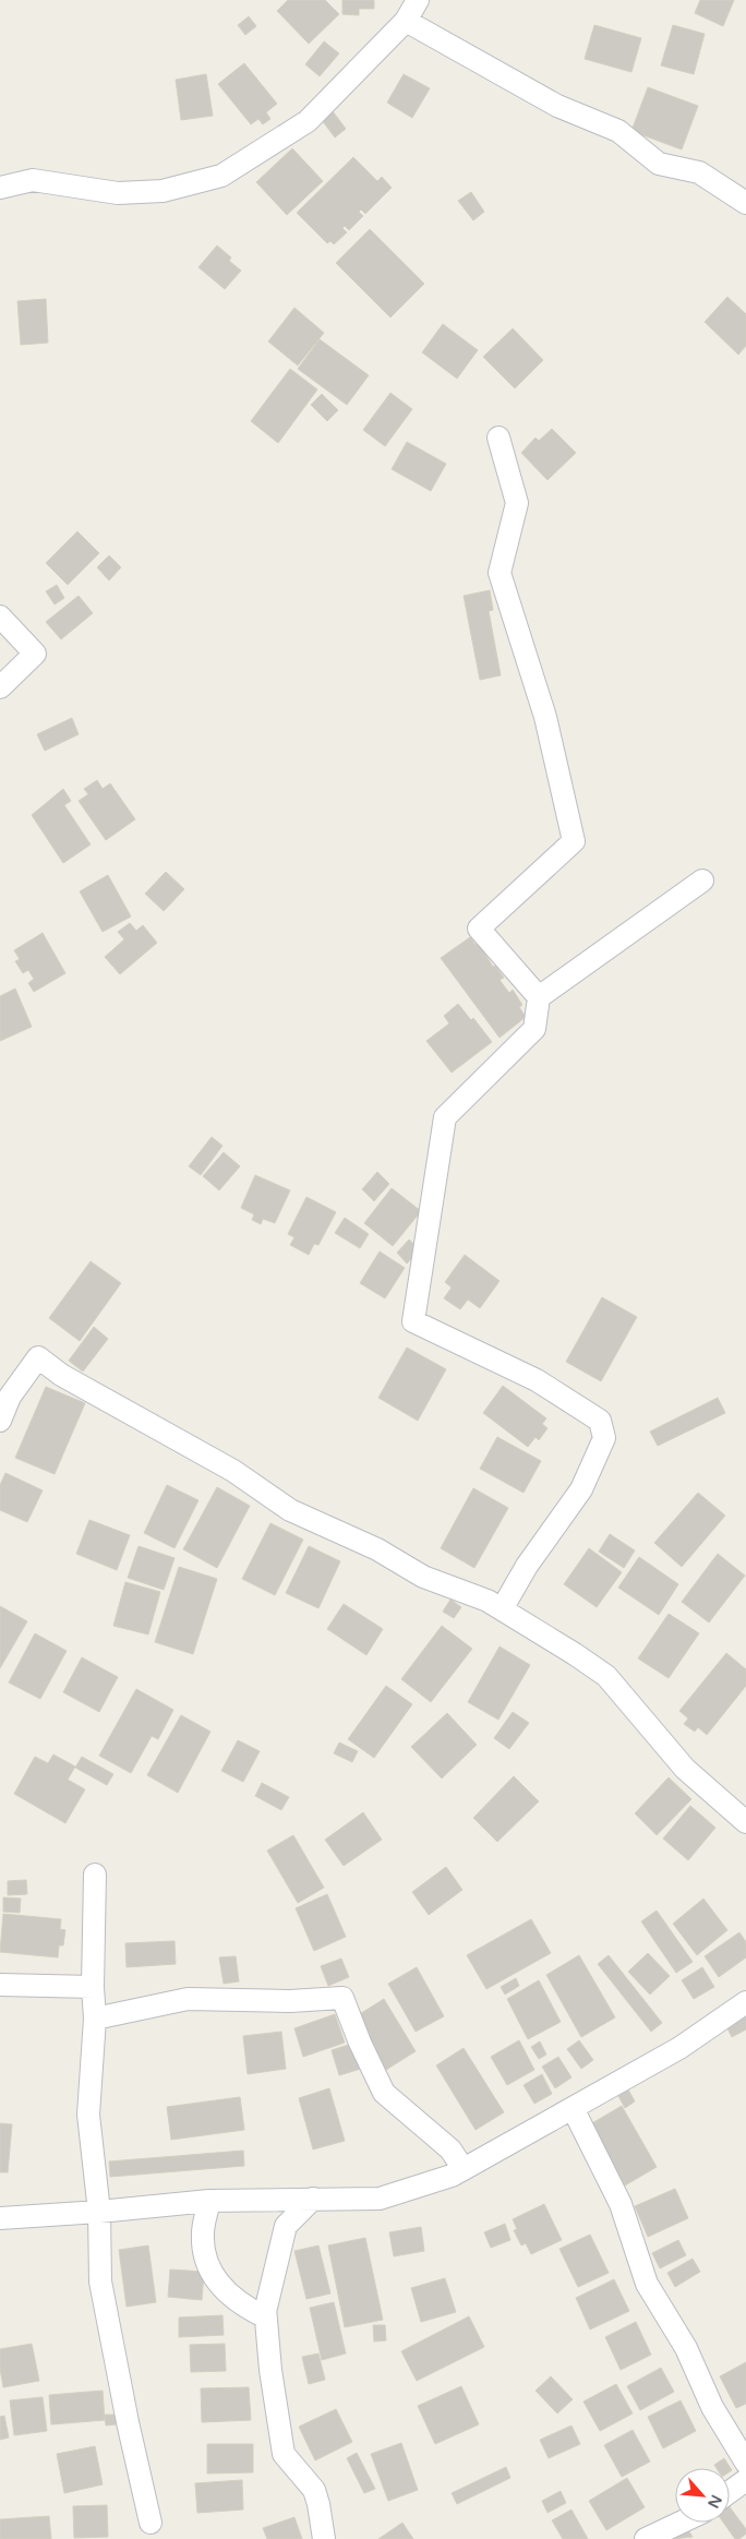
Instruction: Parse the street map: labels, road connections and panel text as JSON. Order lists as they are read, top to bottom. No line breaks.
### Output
{"north":"bottom right"}
